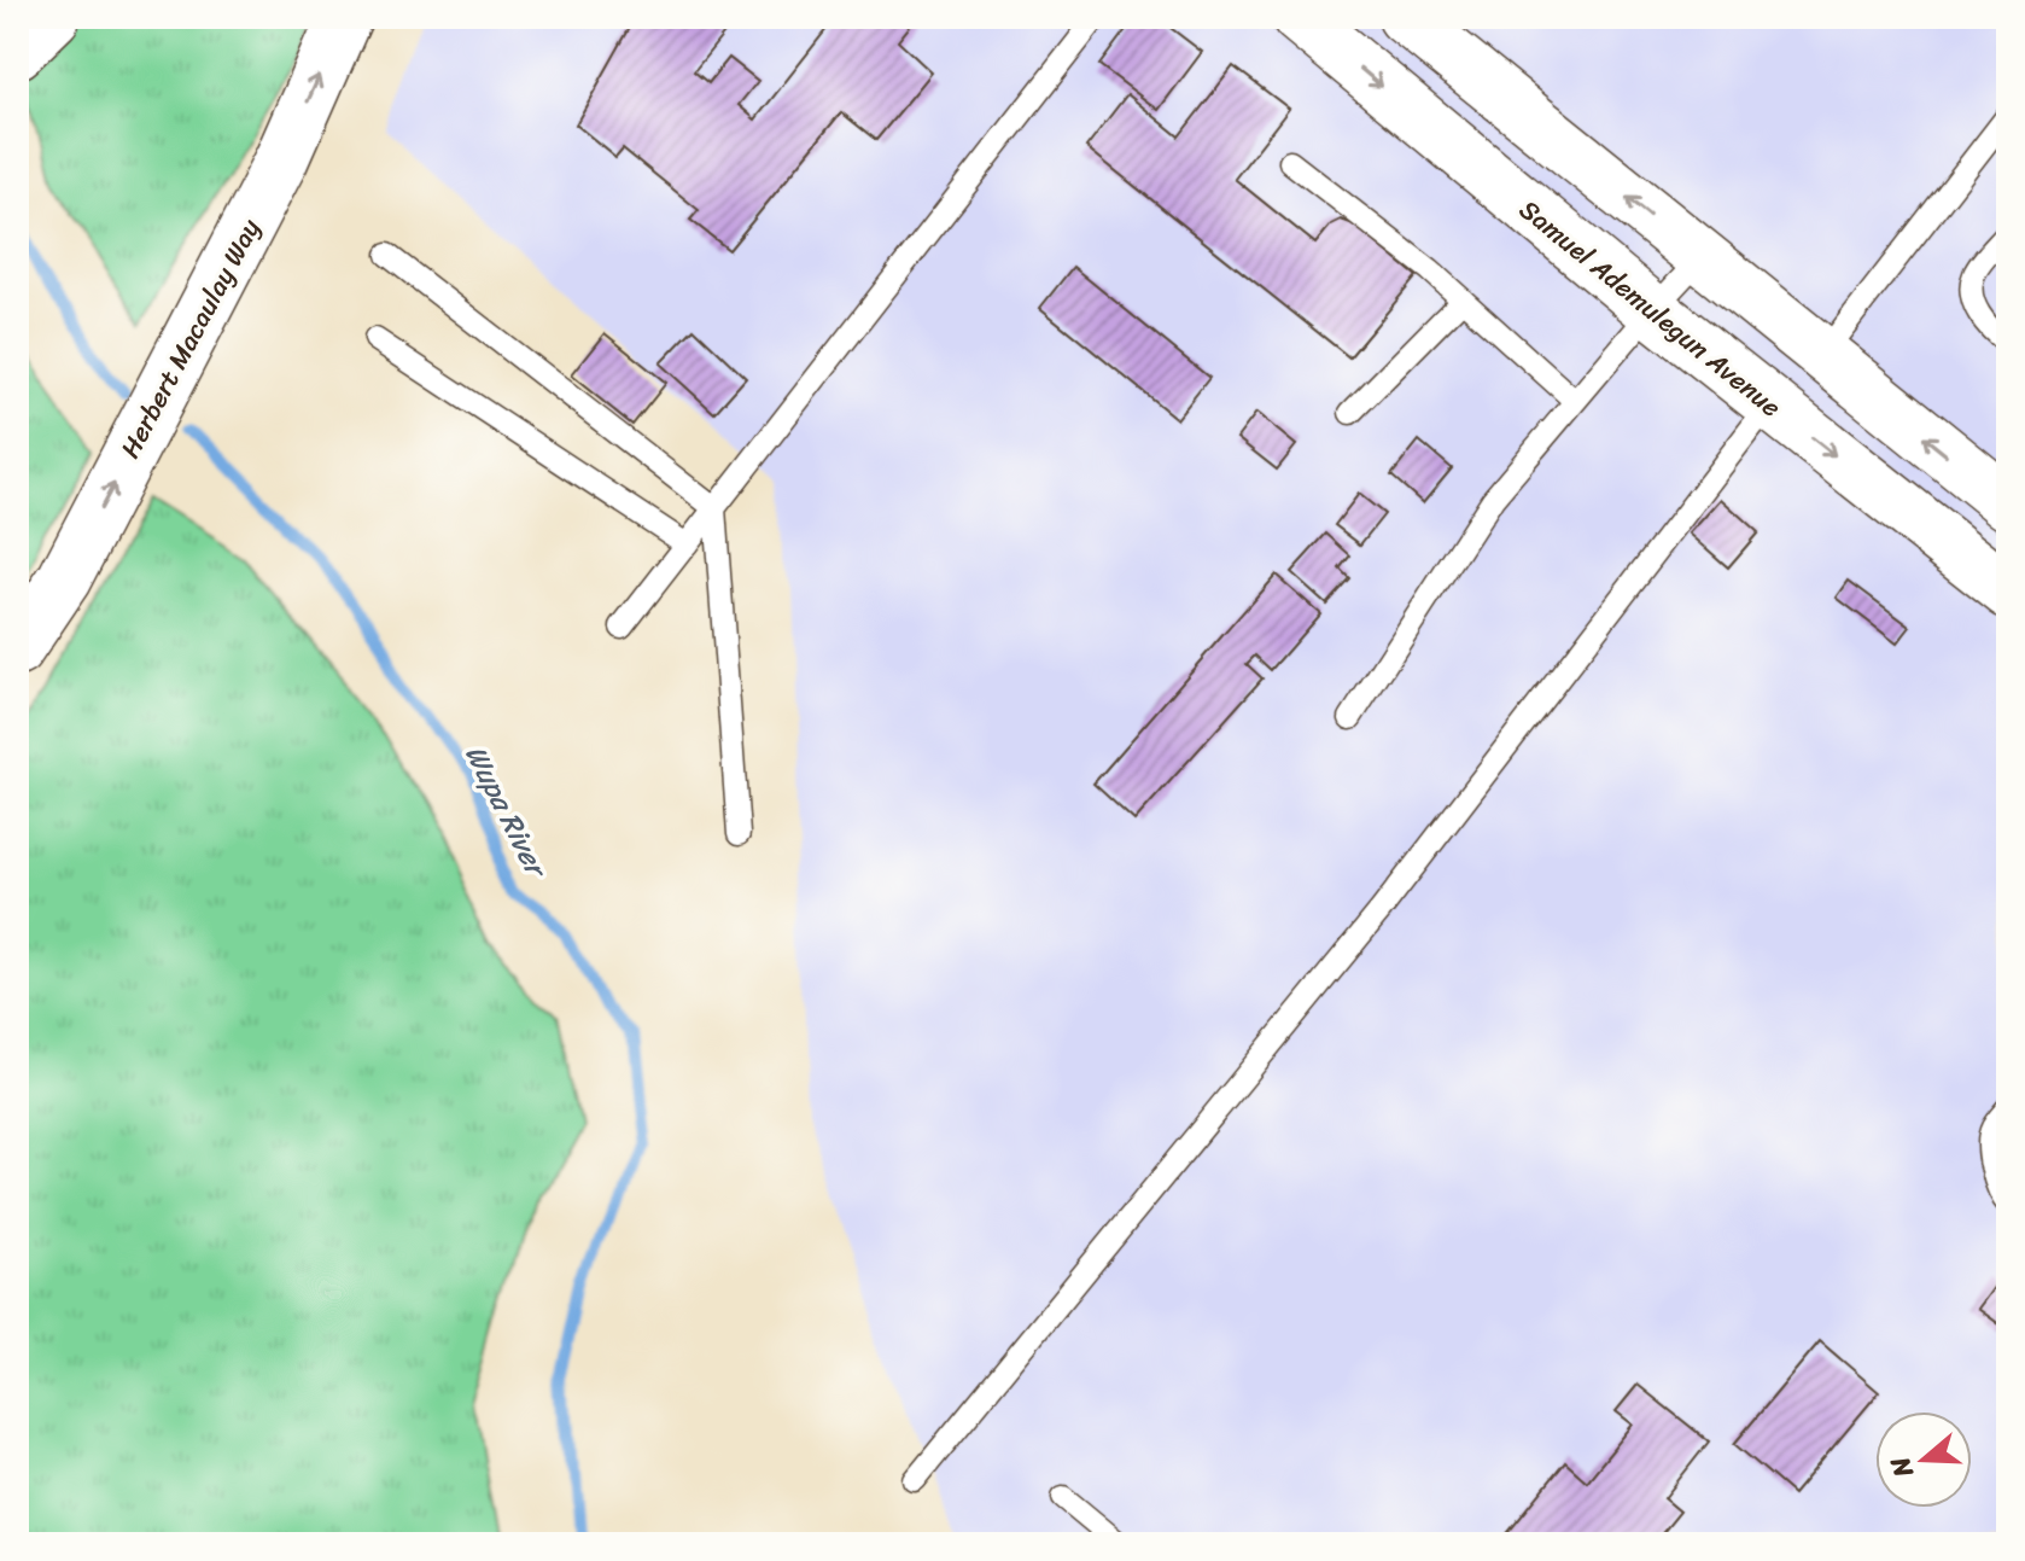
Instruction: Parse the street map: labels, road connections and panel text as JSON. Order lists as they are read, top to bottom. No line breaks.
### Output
{"streets":{"main road":["Samuel Ademulegun Avenue","Herbert Macaulay Way"]},"one_way":["Herbert Macaulay Way"],"water":["Wupa River"],"north":"left"}
